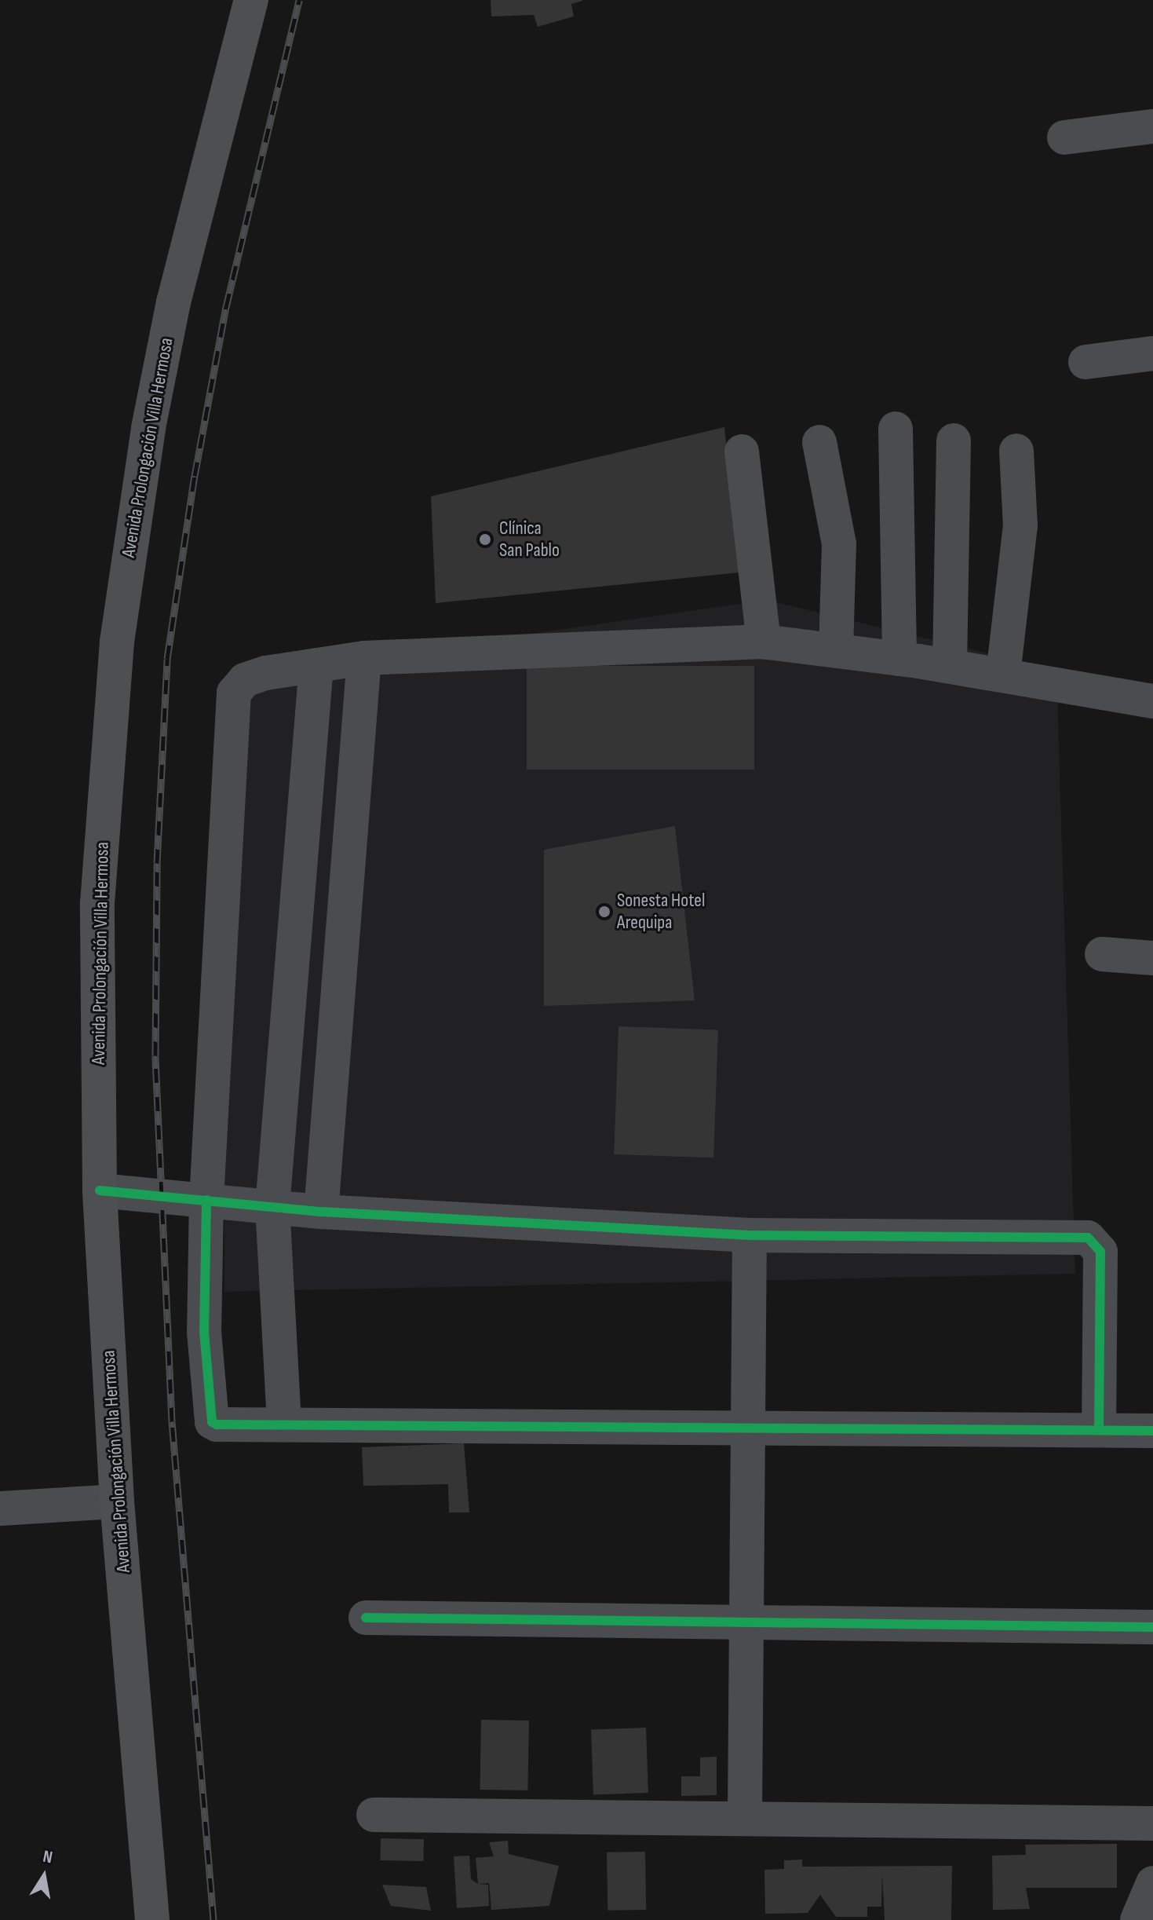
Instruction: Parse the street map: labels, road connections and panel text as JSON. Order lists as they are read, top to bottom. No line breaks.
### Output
{"streets":{"main road":["Avenida Prolongación Villa Hermosa"]},"places":["Clínica San Pablo","Sonesta Hotel Arequipa"],"north":"top"}
